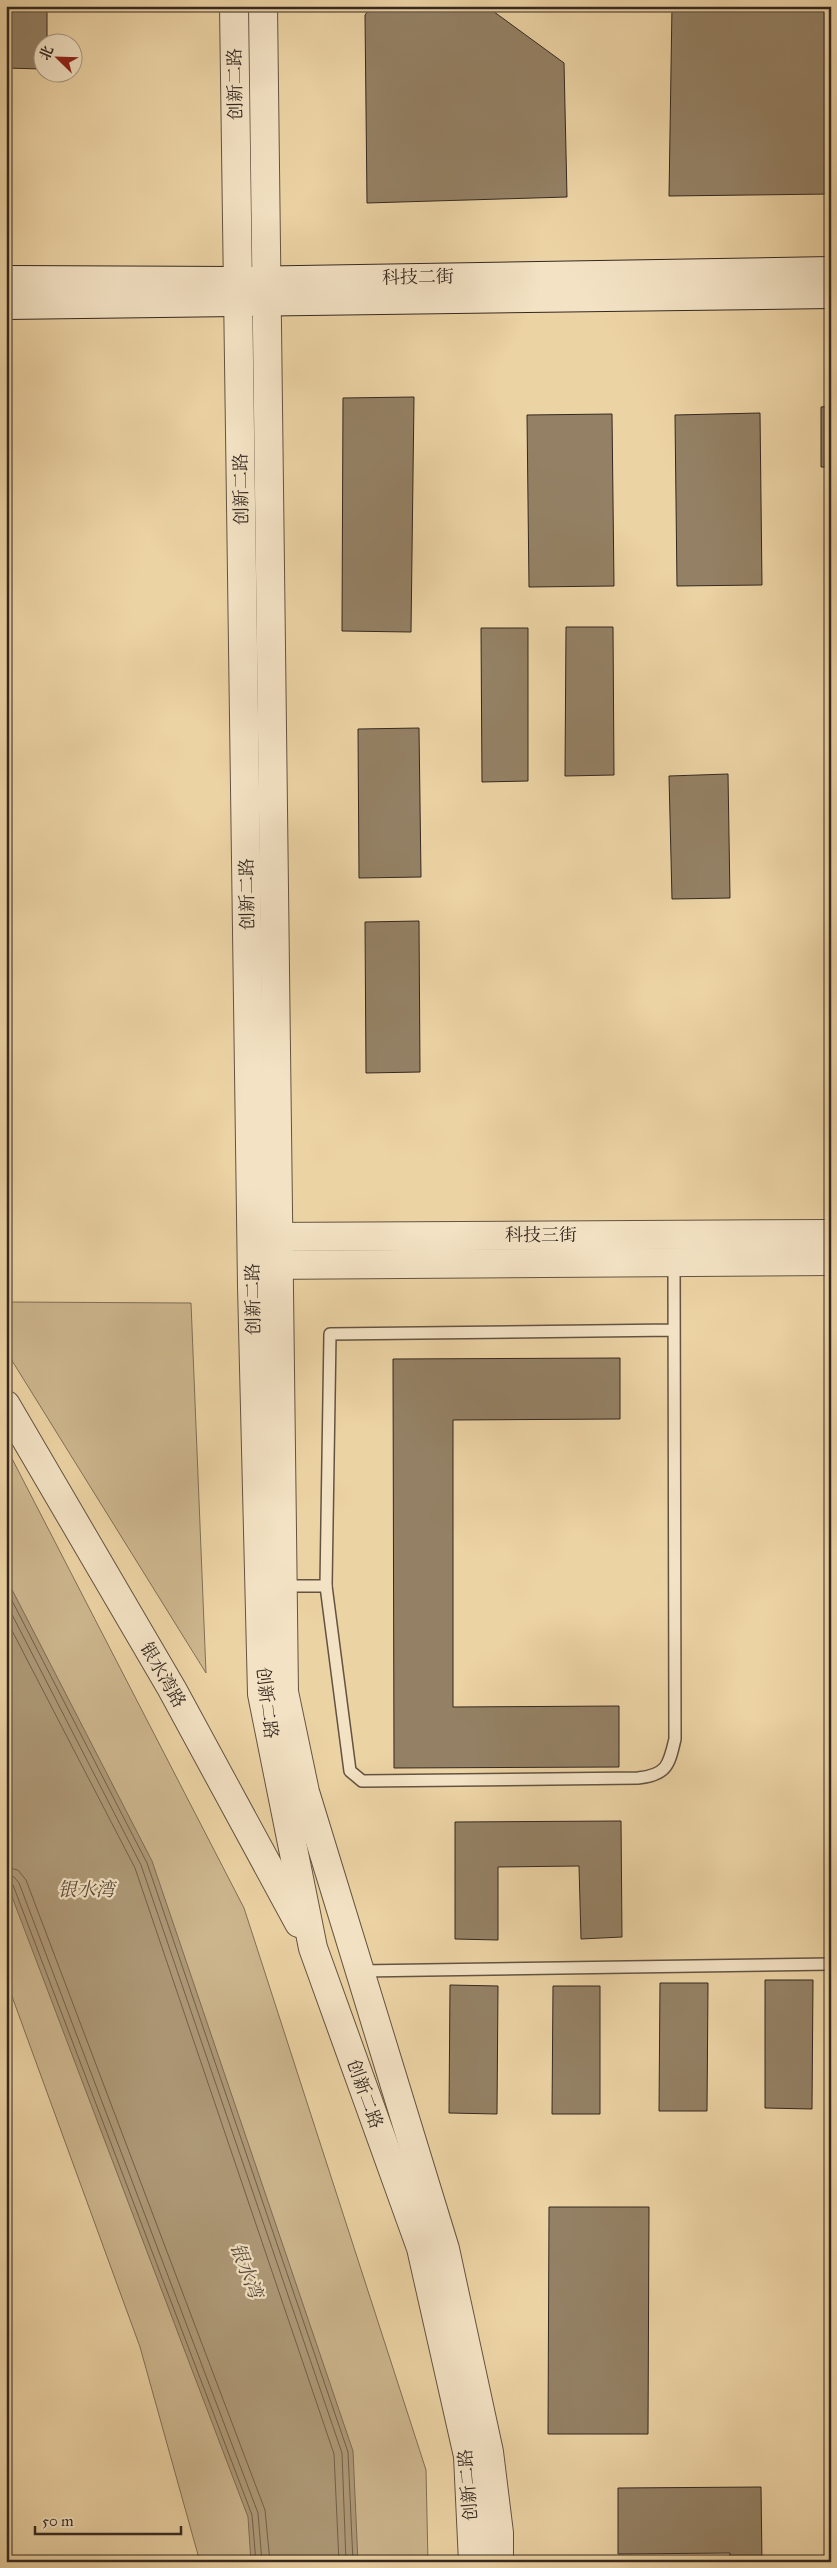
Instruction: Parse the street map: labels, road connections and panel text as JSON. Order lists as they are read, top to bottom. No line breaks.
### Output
{"streets":{"street":["创新二路","科技二街","科技三街","银水湾路"]},"crossings":[["创新二路","科技二街"],["创新二路","科技三街"],["创新二路","银水湾路"]],"water":["银水湾"],"scale_bar":"50 m","north":"top left"}
